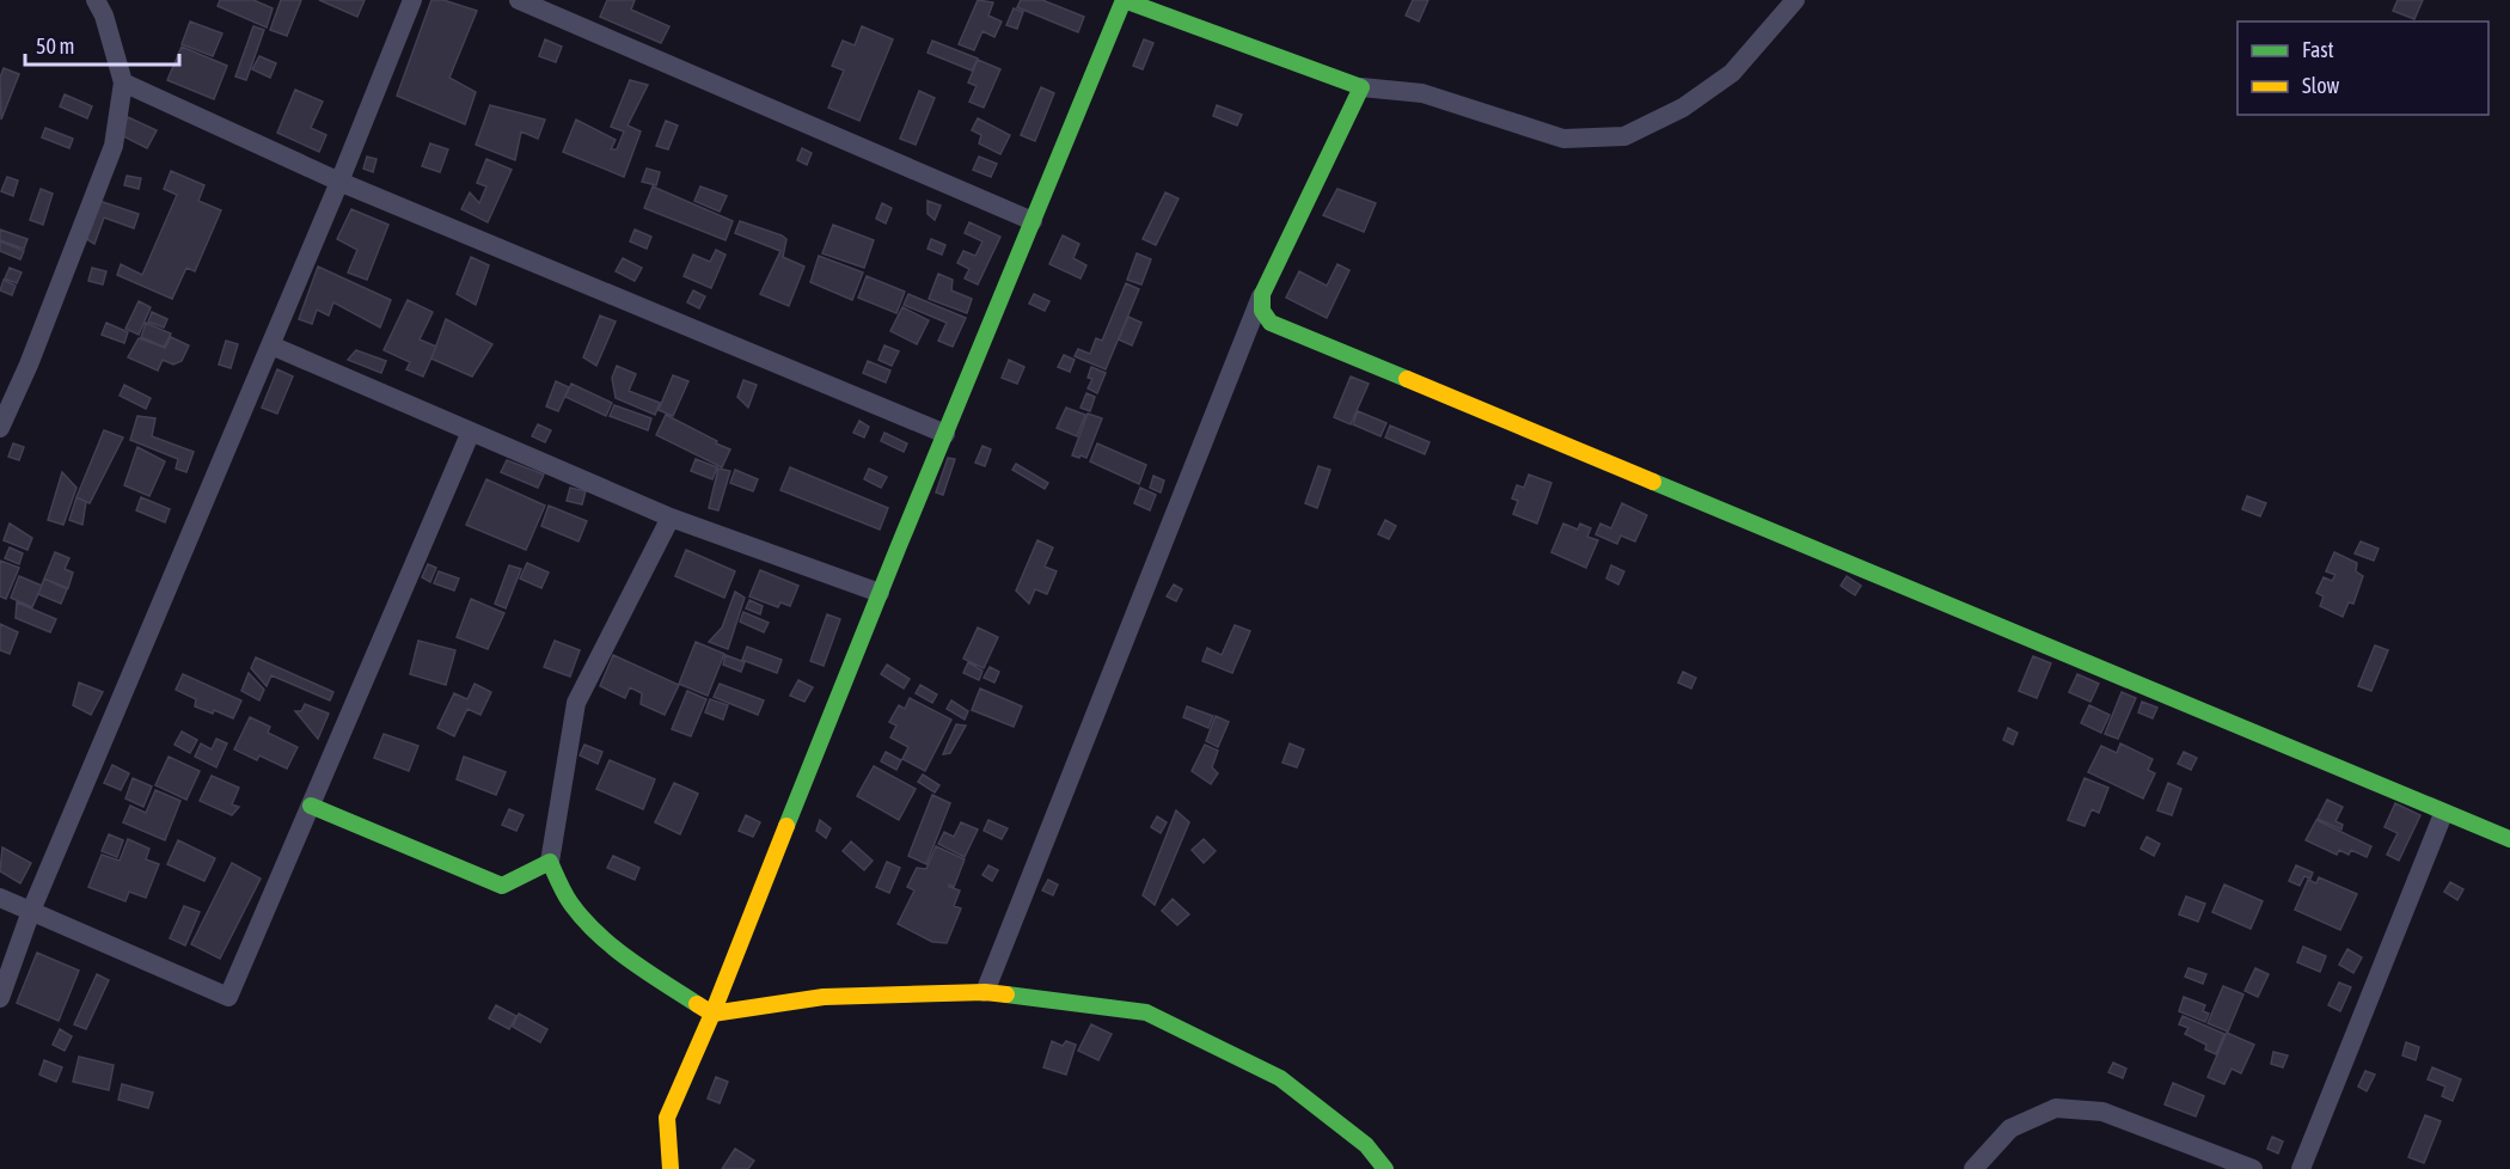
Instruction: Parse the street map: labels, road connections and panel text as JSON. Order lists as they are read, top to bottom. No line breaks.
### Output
{"legend":["Fast","Slow"],"scale_bar":"50 m"}
